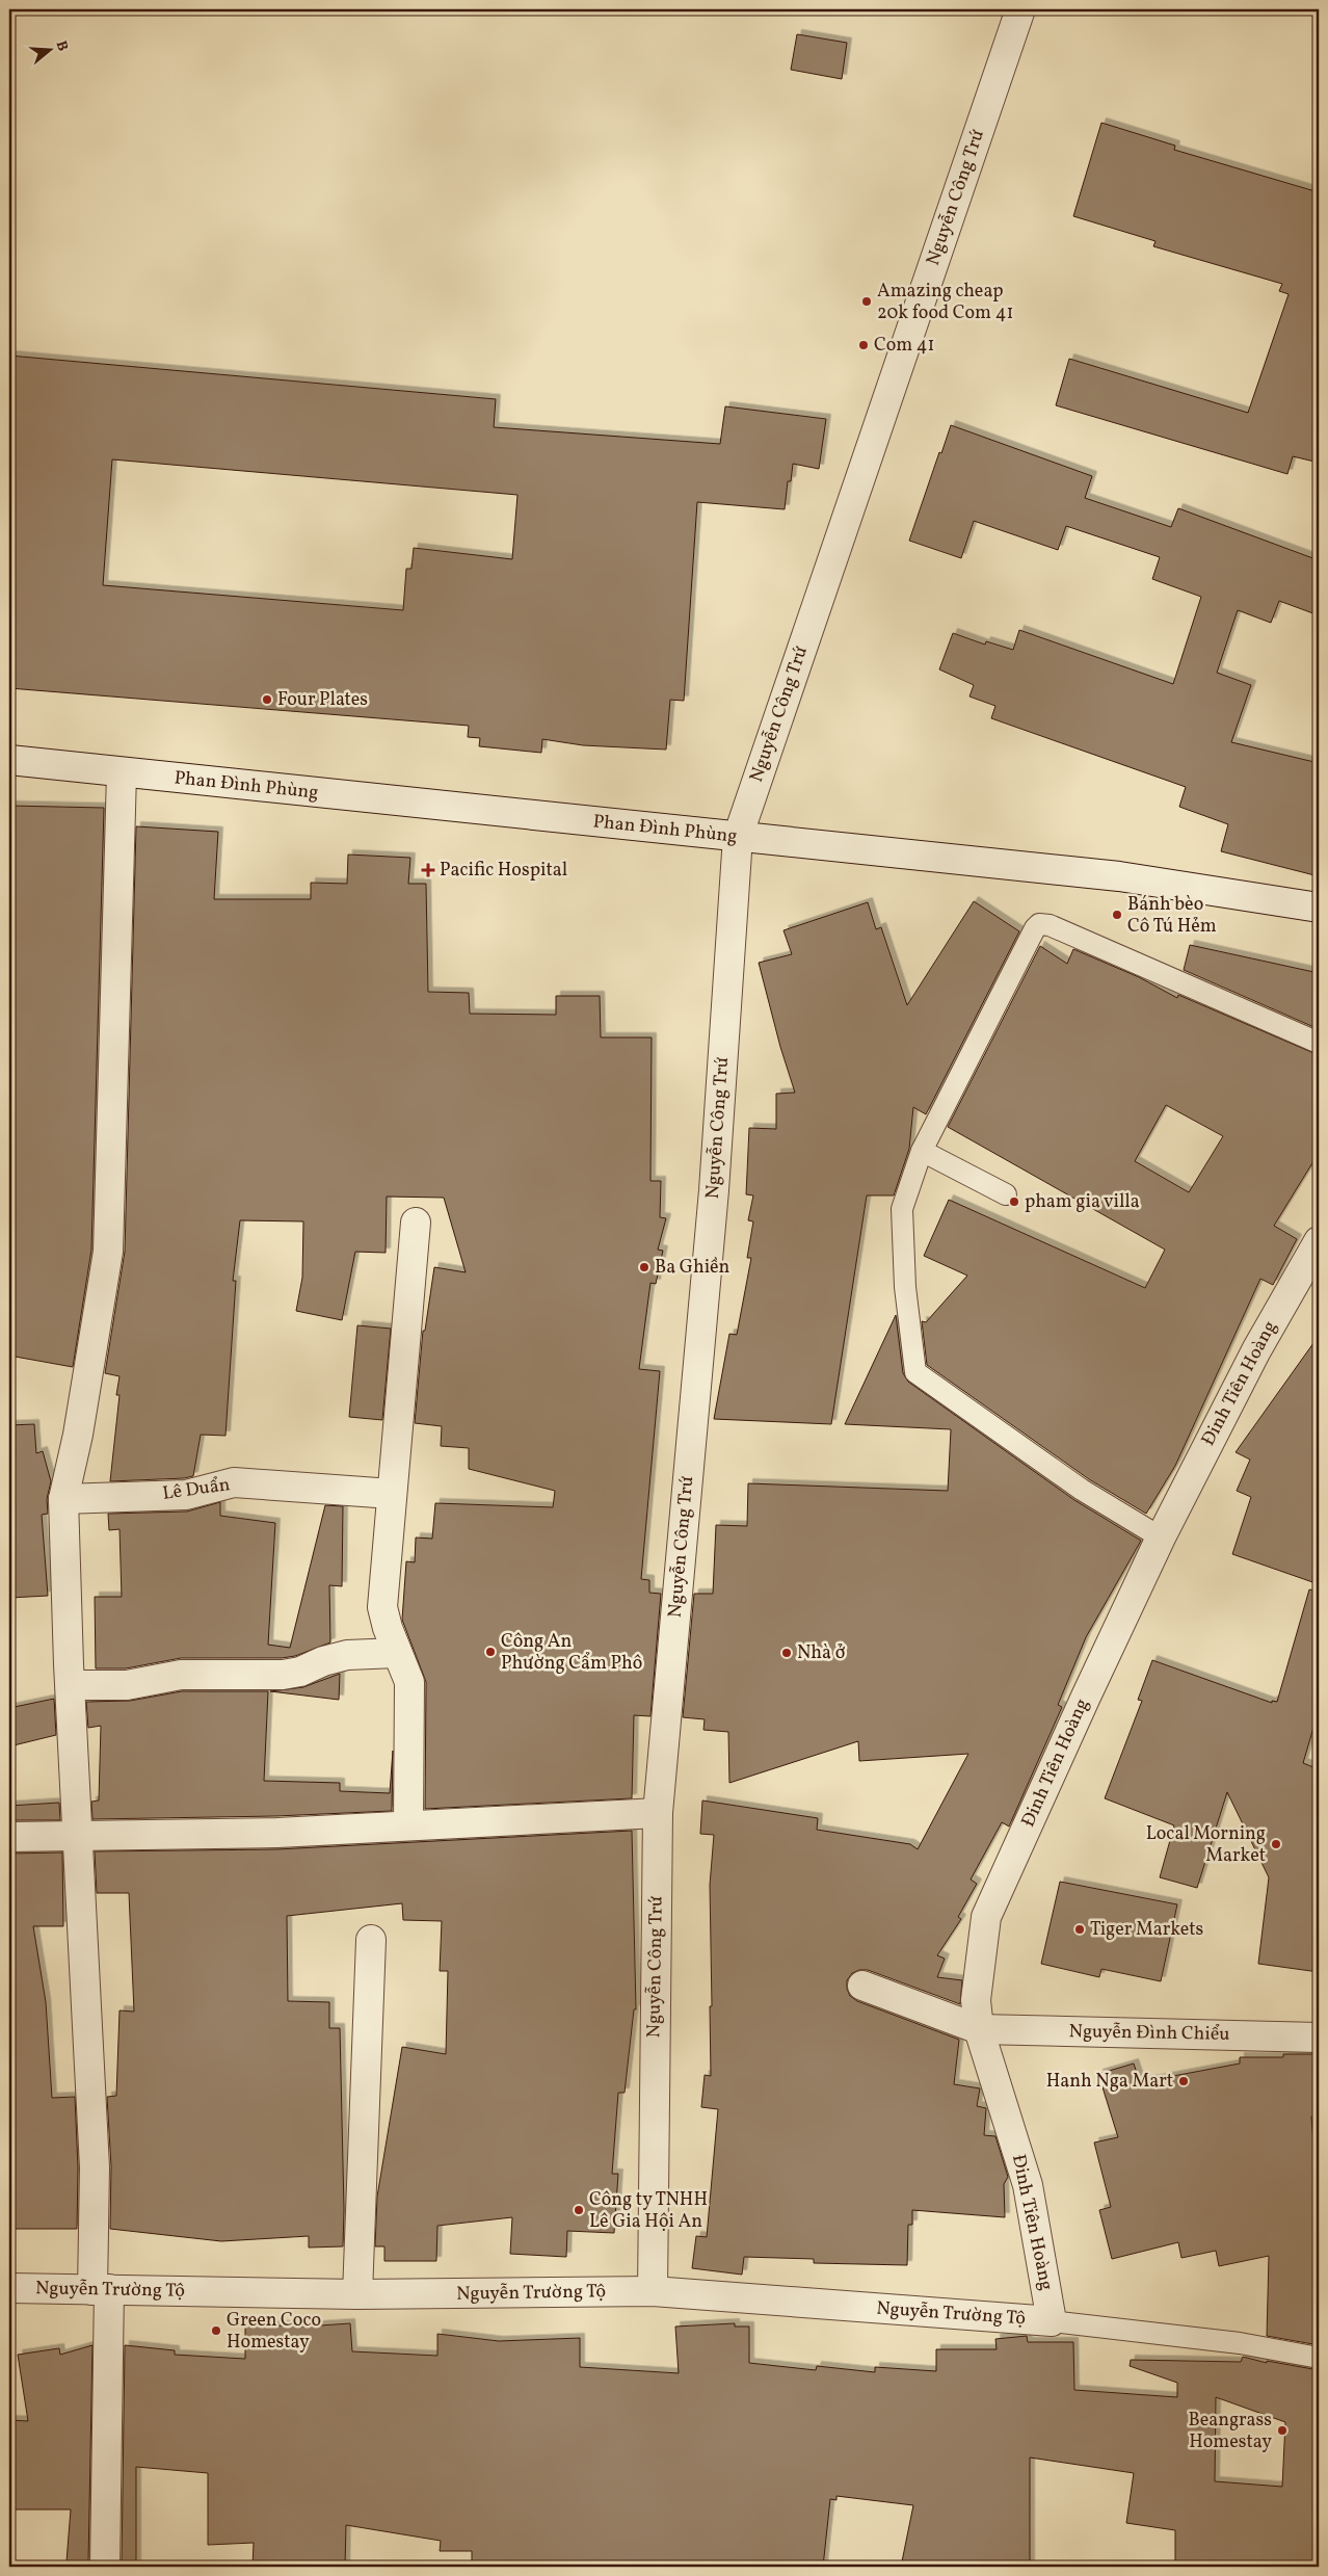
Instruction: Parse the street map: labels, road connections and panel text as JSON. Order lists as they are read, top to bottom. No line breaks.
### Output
{"streets":{"street":["Nguyễn Công Trứ","Phan Đình Phùng","Đinh Tiên Hoàng","Lê Duẩn","Nguyễn Đình Chiểu","Nguyễn Trường Tộ"]},"crossings":[["Nguyễn Công Trứ","Phan Đình Phùng"],["Nguyễn Công Trứ","Nguyễn Trường Tộ"],["Đinh Tiên Hoàng","Nguyễn Đình Chiểu"],["Đinh Tiên Hoàng","Nguyễn Trường Tộ"]],"places":{"other":["Amazing cheap 20k food Com 41","Com 41","Four Plates","Bánh bèo Cô Tú Hẻm","pham gia villa","Ba Ghiền","Công An Phường Cẩm Phô","Nhà ở","Local Morning Market","Tiger Markets","Hanh Nga Mart","Công ty TNHH Lê Gia Hội An","Green Coco Homestay","Beangrass Homestay"],"health":["Pacific Hospital"]},"north":"right"}
